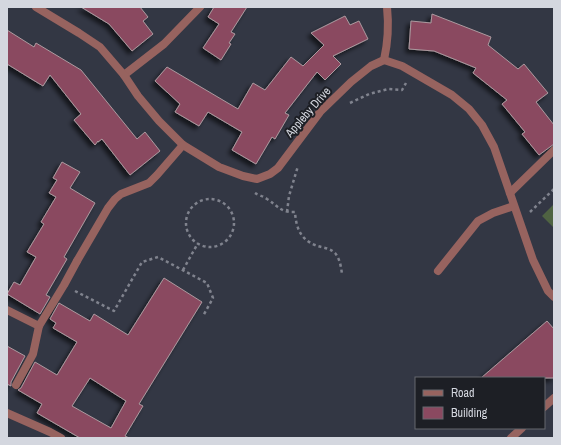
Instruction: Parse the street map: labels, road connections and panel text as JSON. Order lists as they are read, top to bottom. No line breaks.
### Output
{"streets":{"street":["Appleby Drive"]},"legend":["Road","Building"]}
